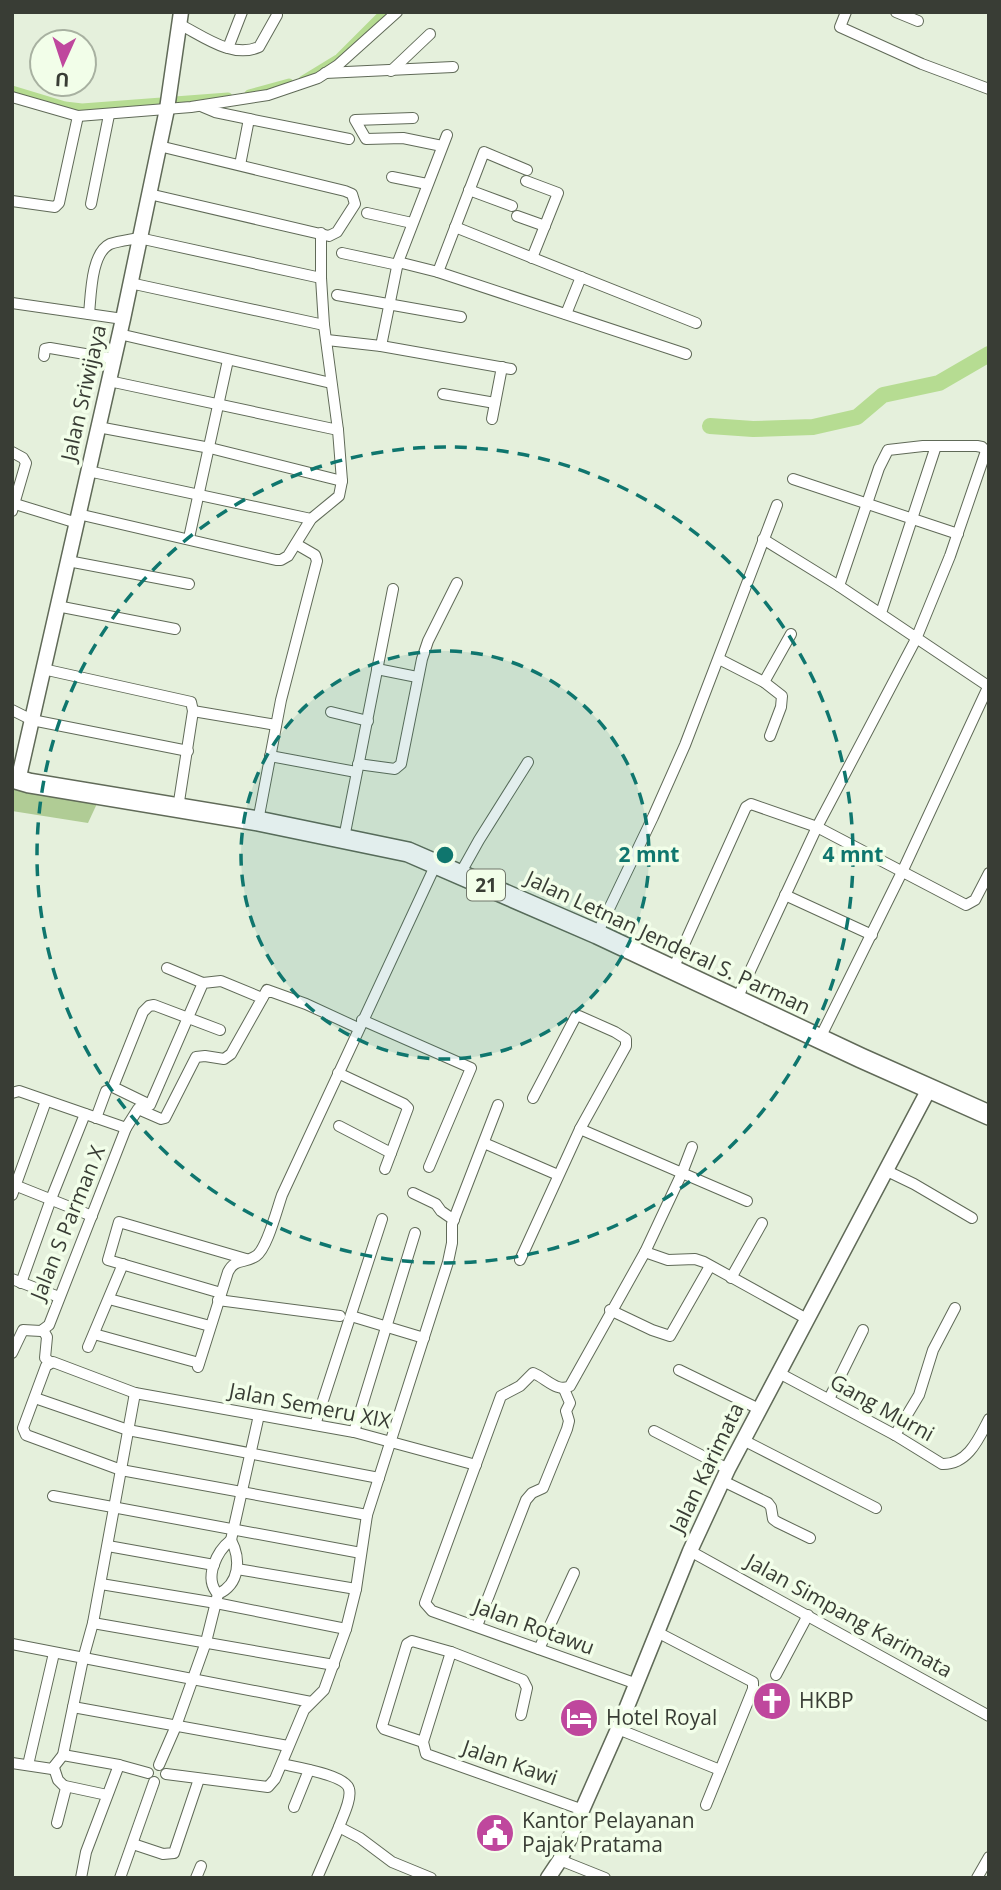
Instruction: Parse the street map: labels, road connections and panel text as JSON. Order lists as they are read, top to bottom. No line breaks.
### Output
{"streets":{"highway":["21","Jalan Letnan Jenderal S. Parman"],"main road":["Jalan Sriwijaya","Jalan Karimata"],"street":["Jalan S Parman X","Jalan Semeru XIX","Gang Murni","Jalan Simpang Karimata","Jalan Rotawu","Jalan Kawi"]},"crossings":[["Jalan Sriwijaya","Jalan Letnan Jenderal S. Parman"],["21","Jalan Letnan Jenderal S. Parman"],["21","Jalan Karimata"],["Jalan Letnan Jenderal S. Parman","Jalan Karimata"],["Jalan Semeru XIX","Jalan Rotawu"],["Gang Murni","Jalan Karimata"],["Jalan Karimata","Jalan Simpang Karimata"],["Jalan Karimata","Jalan Rotawu"],["Jalan Karimata","Jalan Kawi"]],"places":{"church":["HKBP"],"hotel":["Hotel Royal"],"public building":["Kantor Pelayanan Pajak Pratama"]},"north":"bottom","rings":["2 mnt","4 mnt"]}
